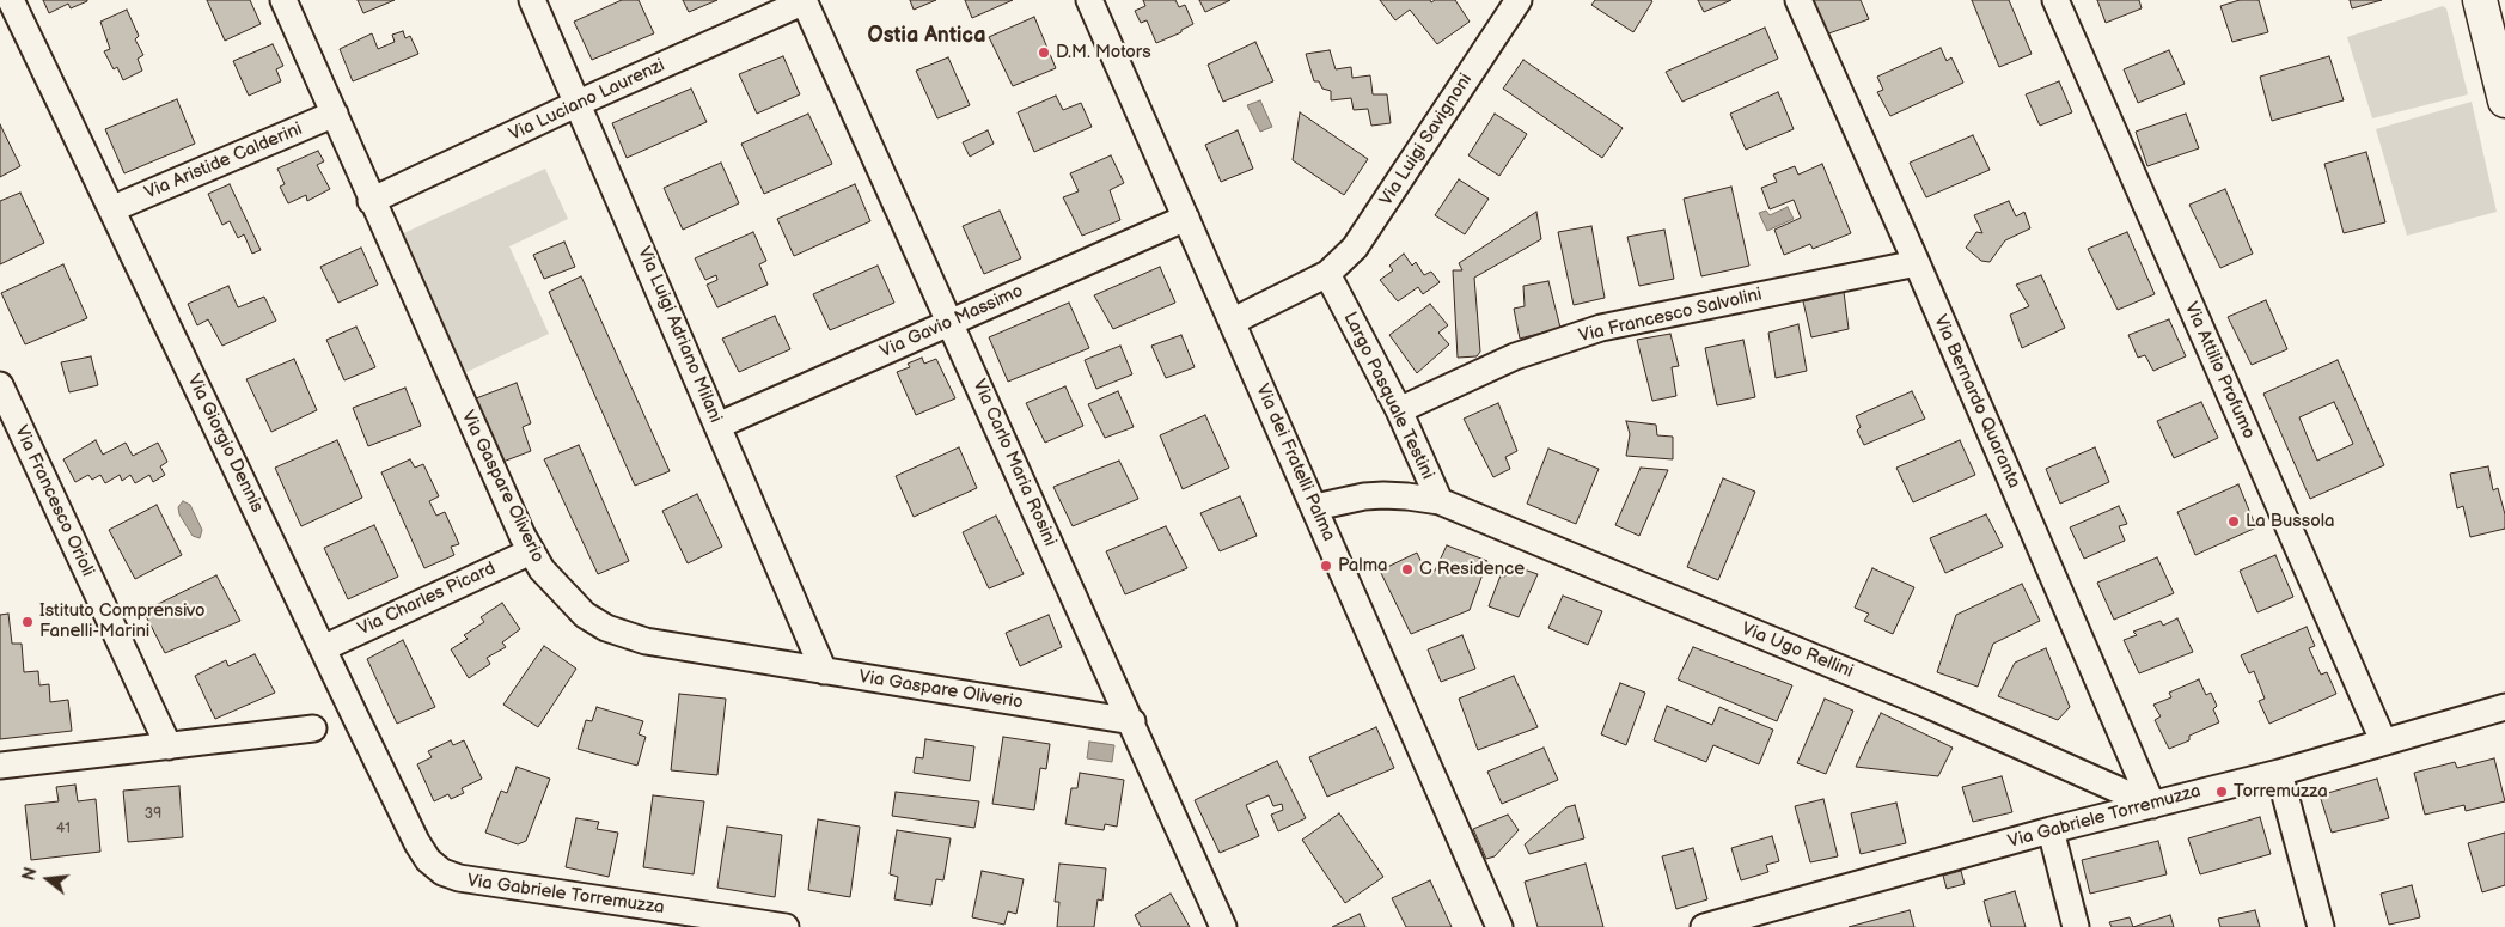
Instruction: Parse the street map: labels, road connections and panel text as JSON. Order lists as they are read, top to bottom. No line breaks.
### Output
{"streets":{"street":["Via Luciano Laurenzi","Via Luigi Savignoni","Via Aristide Calderini","Via Francesco Salvolini","Via Gavio Massimo","Via Luigi Adriano Milani","Via Attilio Profumo","Largo Pasquale Testini","Via Bernardo Quaranta","Via Giorgio Dennis","Via Carlo Maria Rosini","Via dei Fratelli Palma","Via Gaspare Oliverio","Via Francesco Orioli","Via Charles Picard","Via Ugo Rellini","Via Gabriele Torremuzza"]},"crossings":[["Via Luciano Laurenzi","Via Luigi Adriano Milani"],["Via Luciano Laurenzi","Via Carlo Maria Rosini"],["Via Luciano Laurenzi","Via Gaspare Oliverio"],["Via Luigi Savignoni","Largo Pasquale Testini"],["Via Aristide Calderini","Via Giorgio Dennis"],["Via Aristide Calderini","Via Gaspare Oliverio"],["Via Francesco Salvolini","Largo Pasquale Testini"],["Via Francesco Salvolini","Via Bernardo Quaranta"],["Via Gavio Massimo","Via Luigi Adriano Milani"],["Via Gavio Massimo","Via Carlo Maria Rosini"],["Via Gavio Massimo","Via dei Fratelli Palma"],["Via Luigi Adriano Milani","Via Gaspare Oliverio"],["Via Attilio Profumo","Via Gabriele Torremuzza"],["Largo Pasquale Testini","Via dei Fratelli Palma"],["Largo Pasquale Testini","Via Ugo Rellini"],["Via Bernardo Quaranta","Via Ugo Rellini"],["Via Bernardo Quaranta","Via Gabriele Torremuzza"],["Via Giorgio Dennis","Via Charles Picard"],["Via Giorgio Dennis","Via Gabriele Torremuzza"],["Via Carlo Maria Rosini","Via Gaspare Oliverio"],["Via Gaspare Oliverio","Via Charles Picard"],["Via Ugo Rellini","Via Gabriele Torremuzza"]],"districts":["Ostia Antica"],"places":["D.M. Motors","La Bussola","Palma","C Residence","Istituto Comprensivo Fanelli-Marini","Torremuzza"],"house_numbers":["39","41"],"north":"left"}
